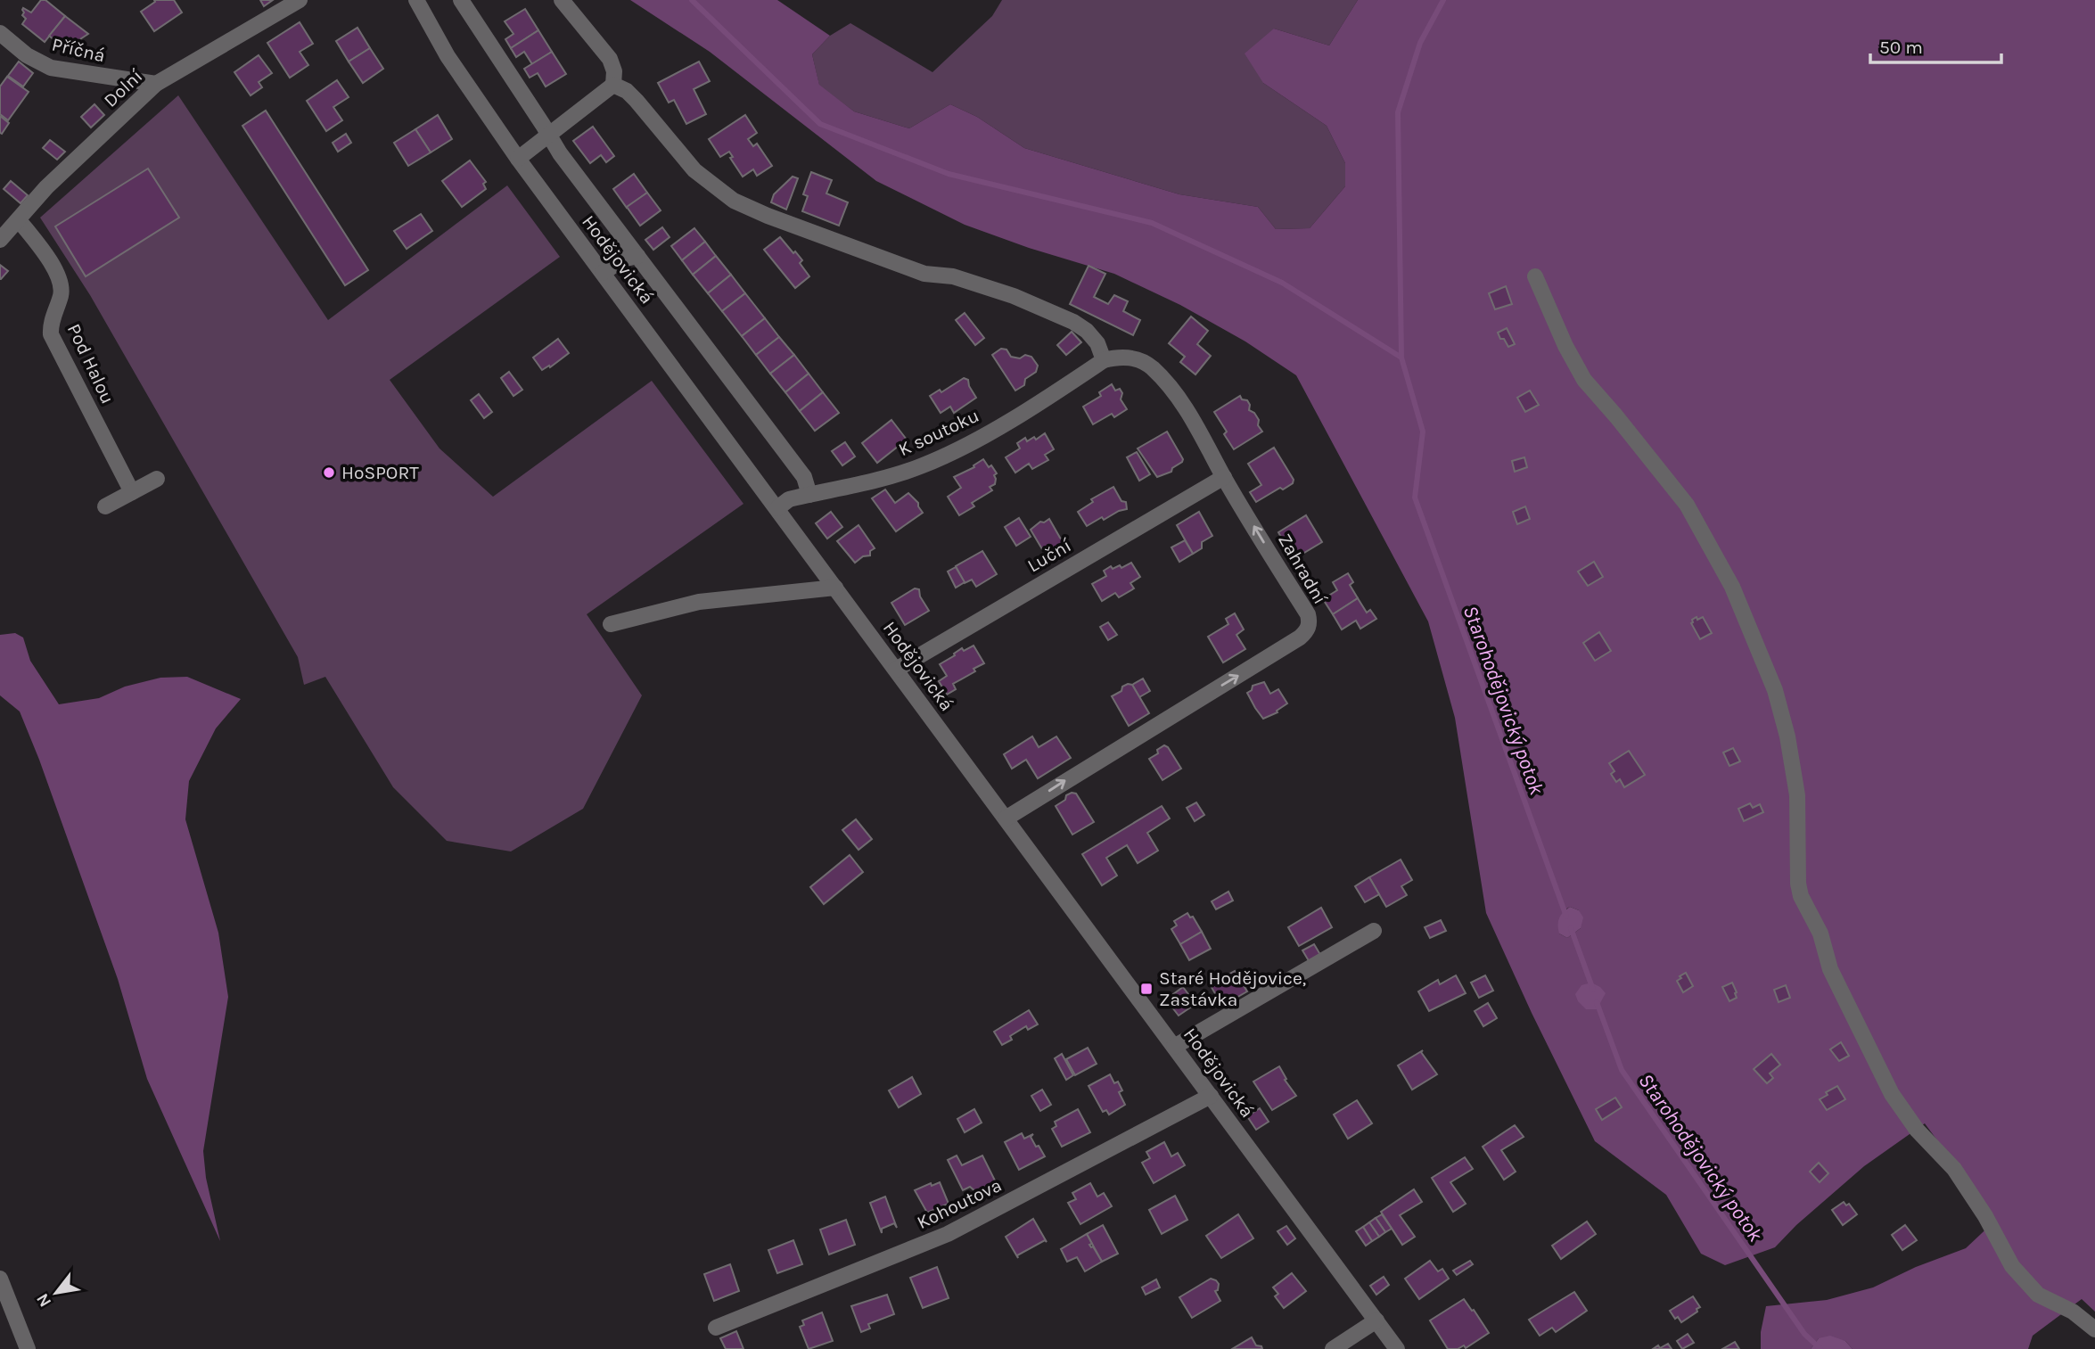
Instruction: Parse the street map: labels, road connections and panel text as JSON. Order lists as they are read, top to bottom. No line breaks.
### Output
{"streets":{"street":["Příčná","Dolní","Hodějovická","Pod Halou","K soutoku","Luční","Zahradní","Kohoutova"]},"crossings":[["Příčná","Dolní"],["Dolní","Pod Halou"],["Hodějovická","K soutoku"],["Hodějovická","Luční"],["Hodějovická","Zahradní"],["Hodějovická","Kohoutova"],["K soutoku","Zahradní"],["Luční","Zahradní"]],"water":["Starohodějovický potok"],"places":{"other":["HoSPORT"],"transit":["Staré Hodějovice, Zastávka"]},"scale_bar":"50 m","north":"bottom left"}
